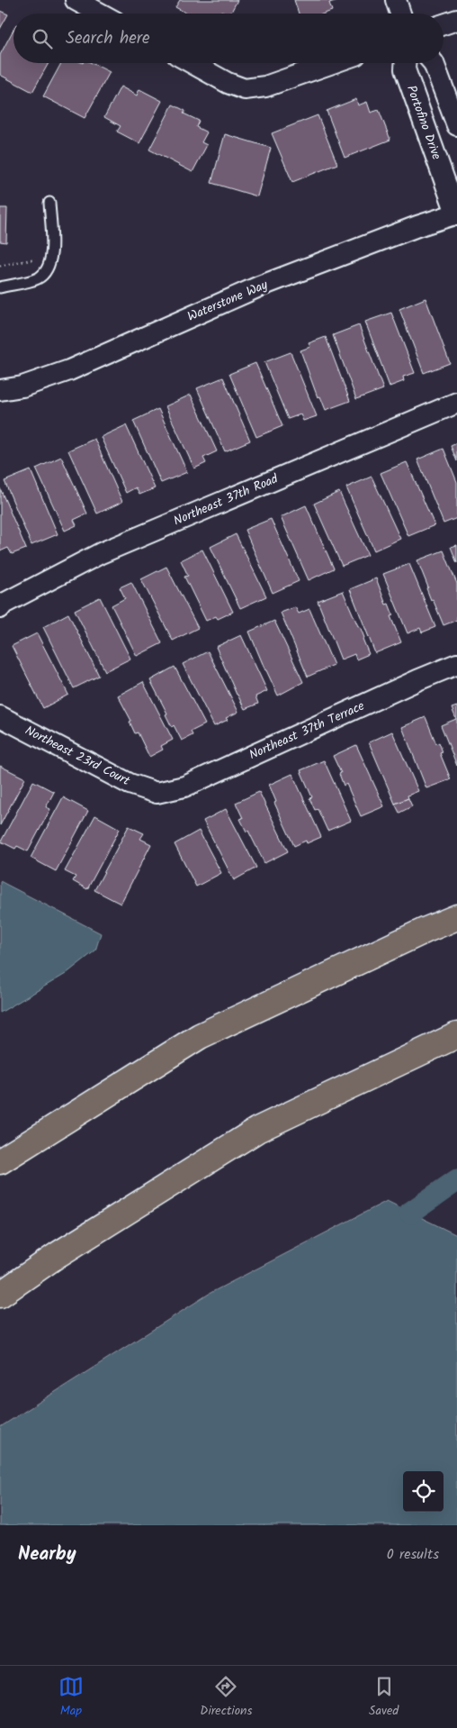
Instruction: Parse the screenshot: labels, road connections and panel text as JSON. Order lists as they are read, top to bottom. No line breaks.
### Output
{"streets":{"street":["Portofino Drive","Waterstone Way","Northeast 37th Road","Northeast 37th Terrace","Northeast 23rd Court"]},"crossings":[["Portofino Drive","Waterstone Way"],["Northeast 37th Terrace","Northeast 23rd Court"]],"page":{"search":"Search here","heading":["Nearby","0 results"],"nav":["Map","Directions","Saved"]}}
